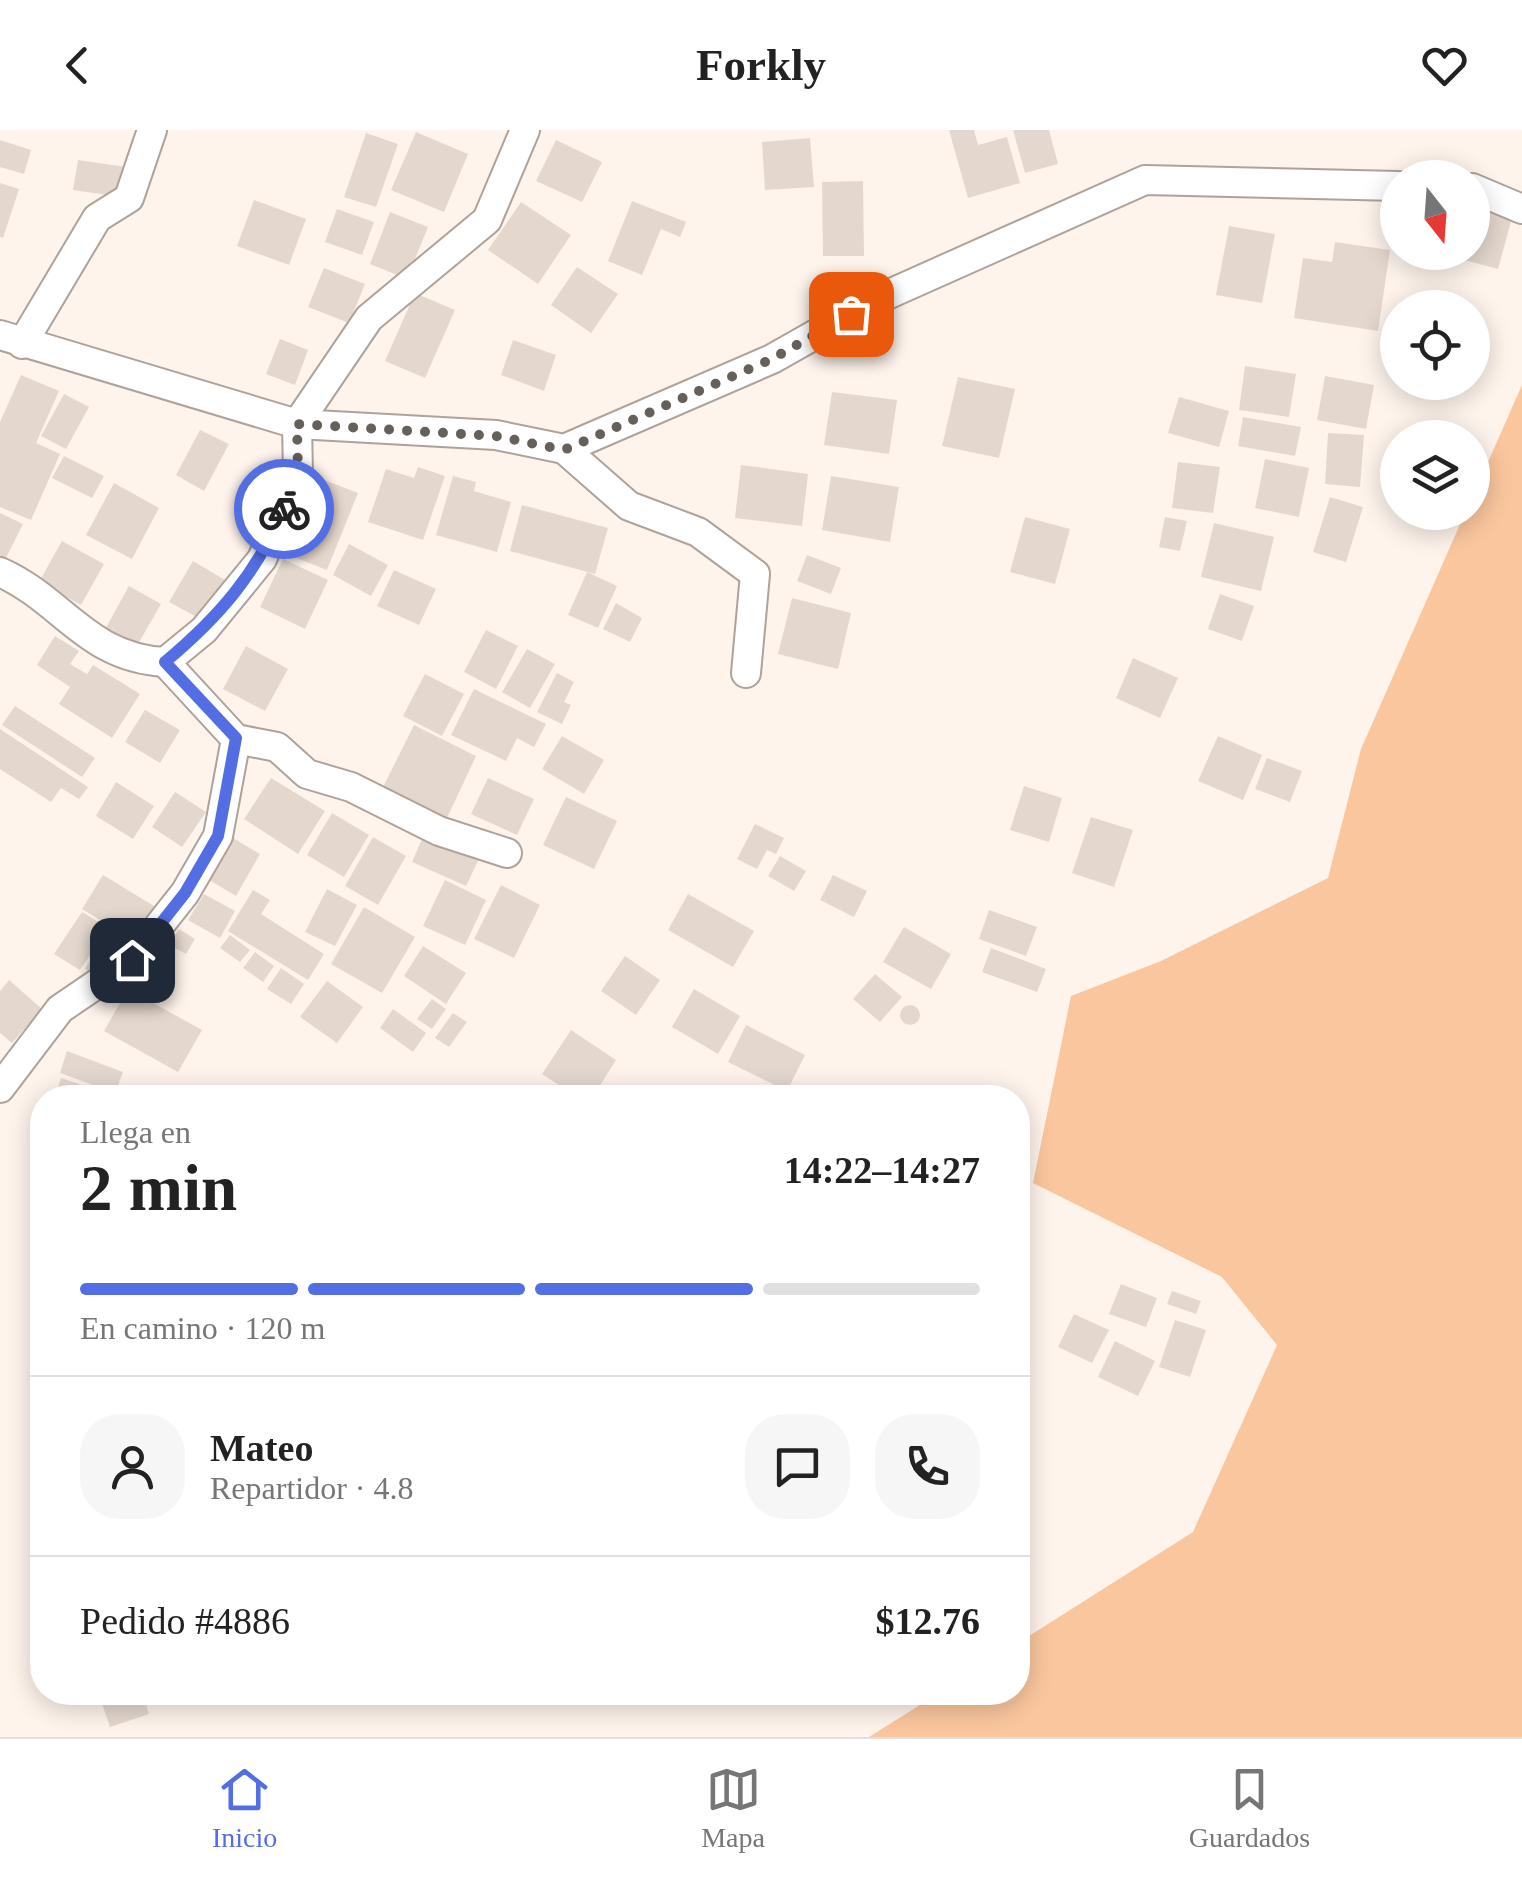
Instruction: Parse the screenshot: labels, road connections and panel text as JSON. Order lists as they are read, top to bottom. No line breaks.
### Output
{"north":"bottom","page":{"header":"Forkly","heading":["2 min","Llega en","14:22–14:27"],"panel":["Mateo","Repartidor · 4.8","Pedido #4886","$12.76"],"bar":"En camino · 120 m","tabs":["Inicio","Mapa","Guardados"]}}
